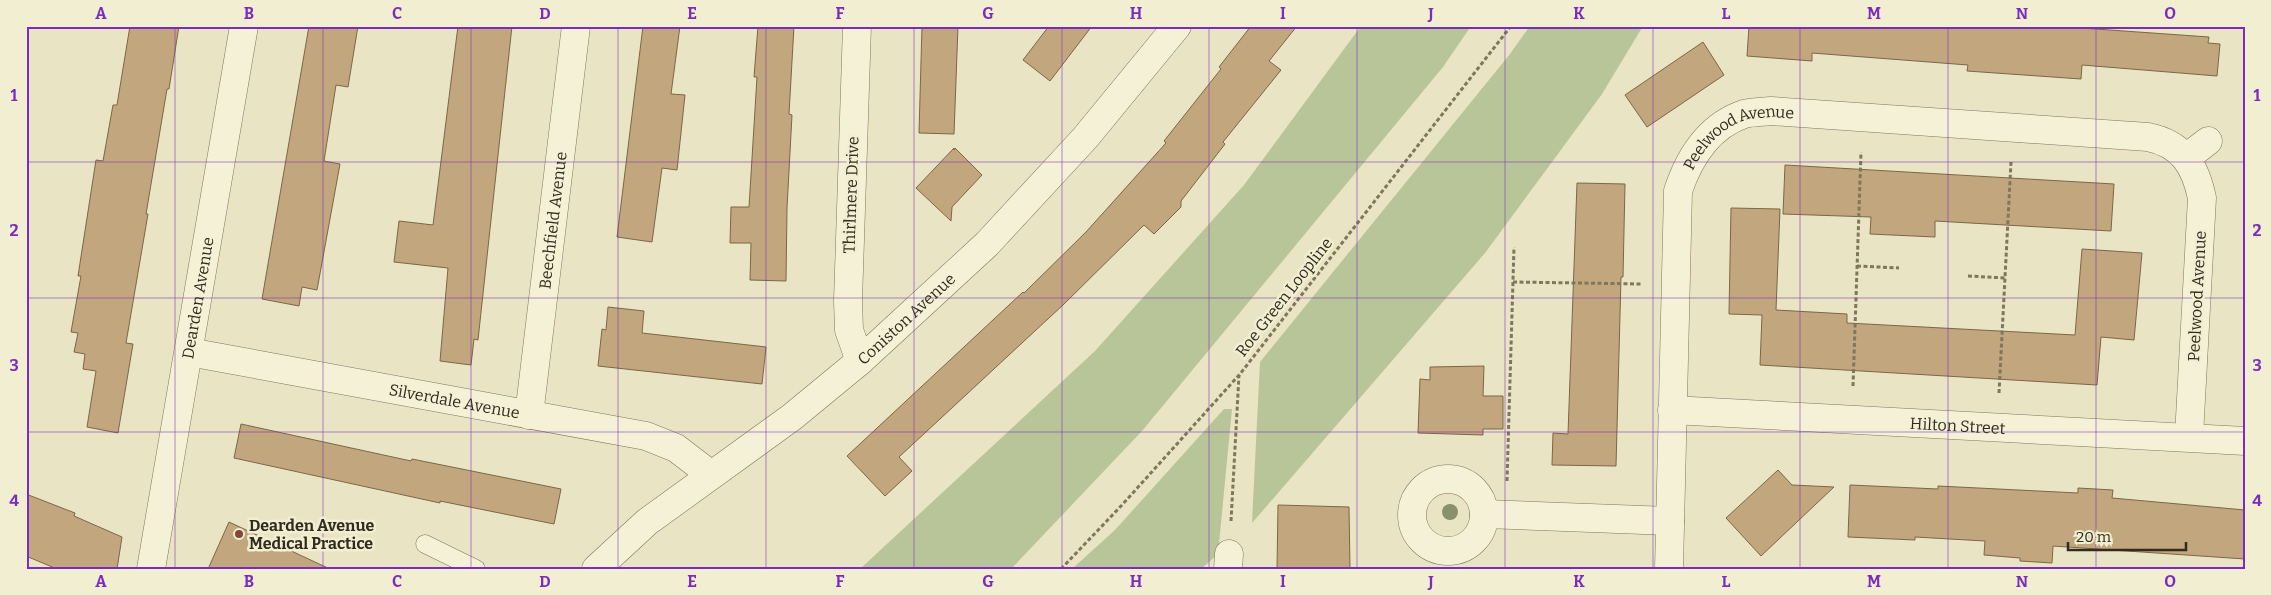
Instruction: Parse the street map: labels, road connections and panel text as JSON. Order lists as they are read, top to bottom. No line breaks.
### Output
{"streets":{"street":["Peelwood Avenue","Thirlmere Drive","Beechfield Avenue","Dearden Avenue","Coniston Avenue","Silverdale Avenue","Hilton Street"],"path":["Roe Green Loopline"]},"crossings":[["Peelwood Avenue","Hilton Street"],["Thirlmere Drive","Coniston Avenue"],["Beechfield Avenue","Silverdale Avenue"],["Dearden Avenue","Silverdale Avenue"],["Coniston Avenue","Silverdale Avenue"]],"places":["Dearden Avenue Medical Practice"],"scale_bar":"20 m","grid":{"columns":["A","B","C","D","E","F","G","H","I","J","K","L","M","N","O"],"rows":["1","2","3","4"]}}
